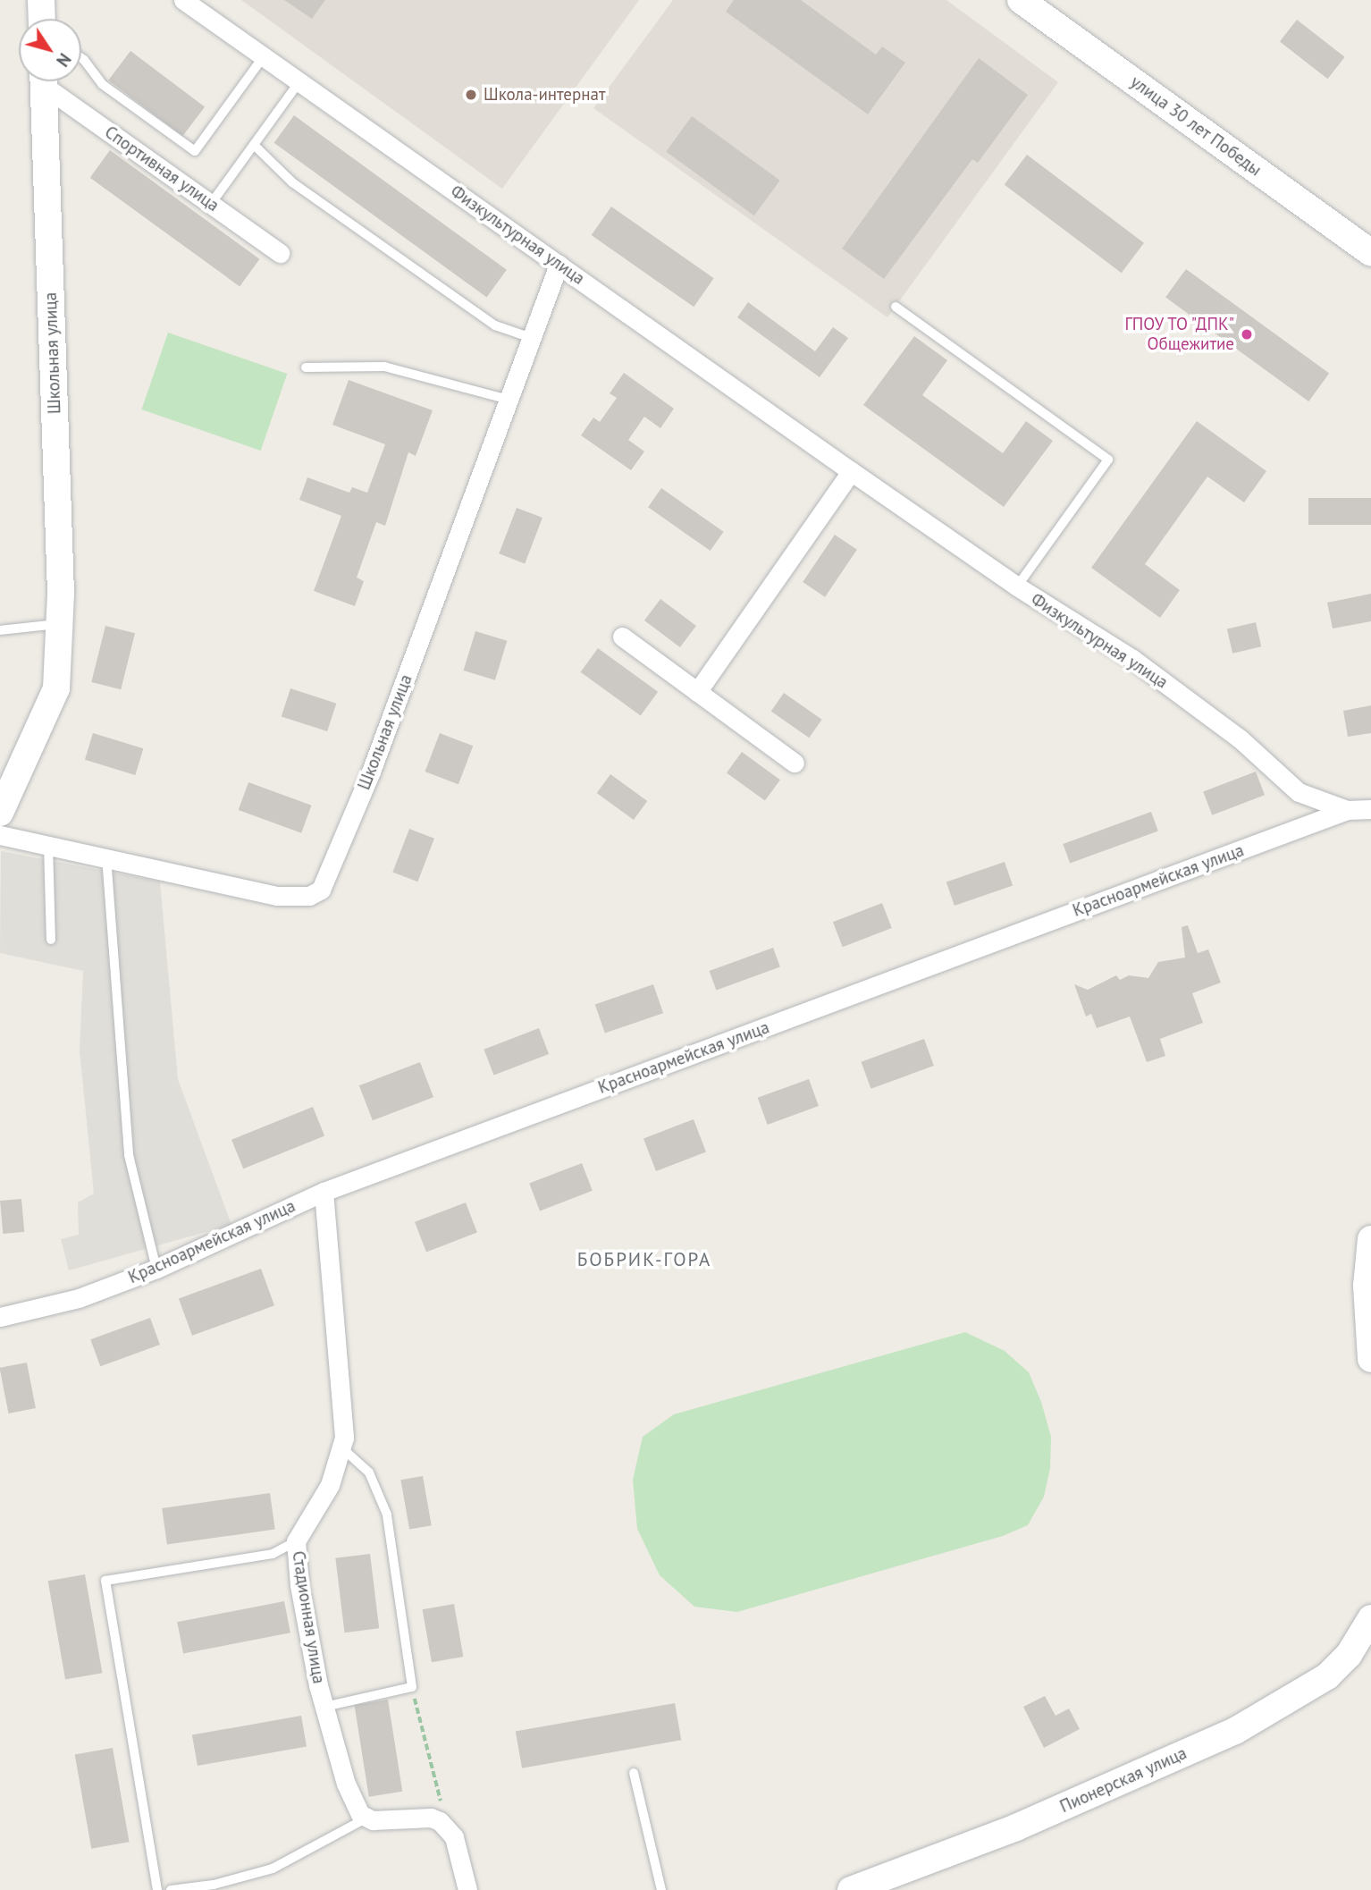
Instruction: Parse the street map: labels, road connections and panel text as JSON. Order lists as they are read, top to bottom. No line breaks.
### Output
{"streets":{"main road":["улица 30 лет Победы","Школьная улица","Пионерская улица"],"street":["Спортивная улица","Физкультурная улица","Красноармейская улица","Стадионная улица"]},"crossings":[["Физкультурная улица","Школьная улица"],["Физкультурная улица","Красноармейская улица"],["Красноармейская улица","Стадионная улица"]],"districts":["БОБРИК-ГОРА"],"places":["Школа-интернат","ГПОУ ТО \"ДПК\" Общежитие"],"north":"bottom right"}
